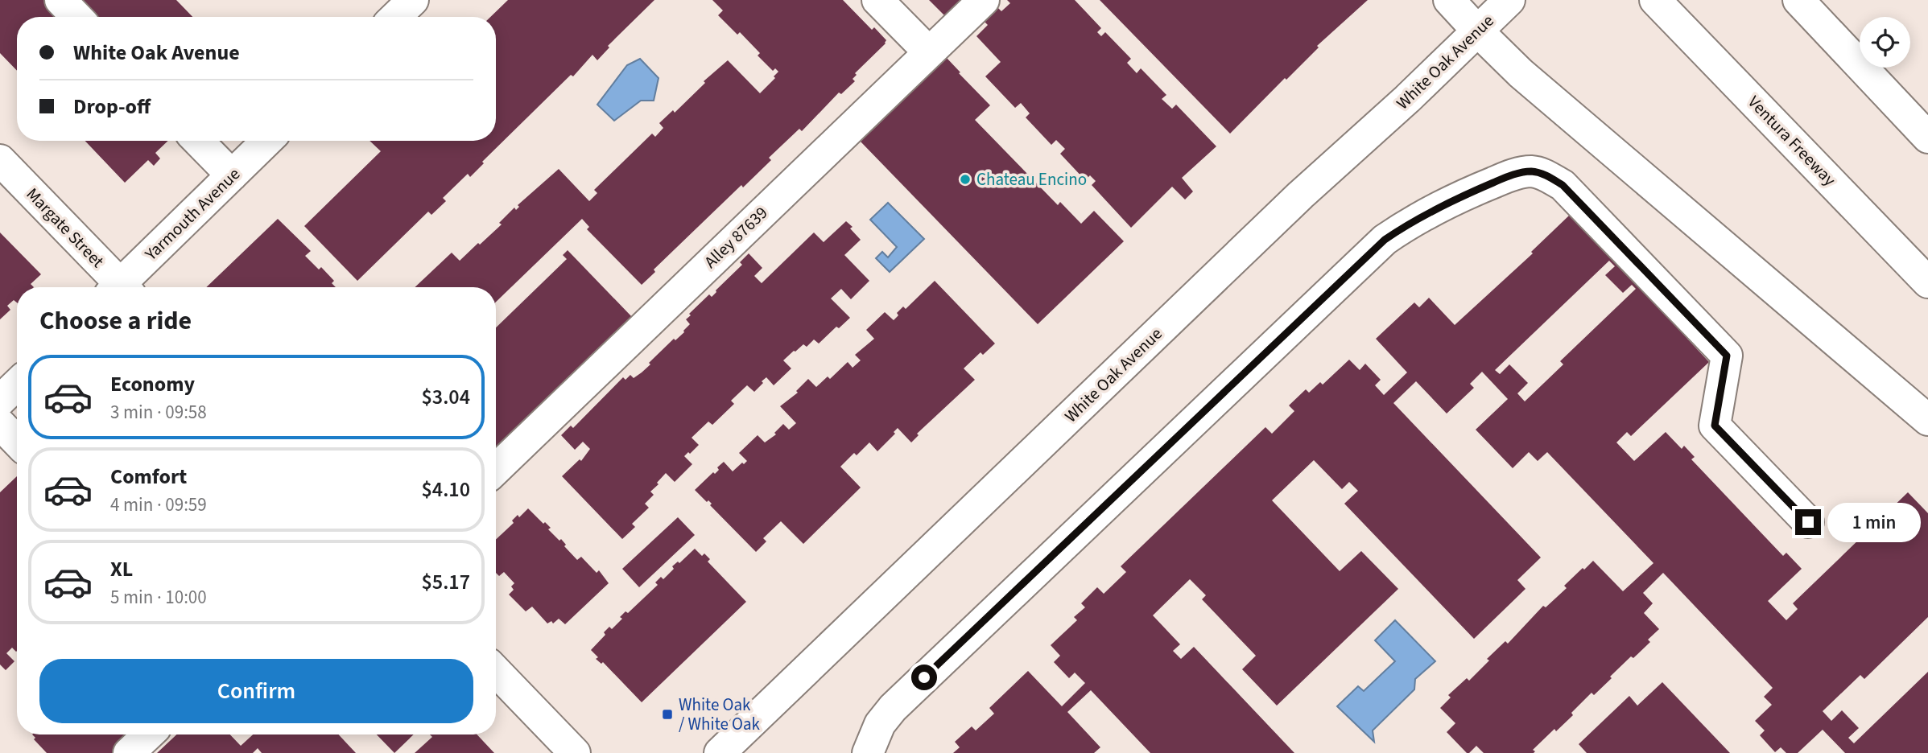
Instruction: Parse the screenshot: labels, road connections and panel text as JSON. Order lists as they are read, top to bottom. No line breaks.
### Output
{"streets":{"main road":["White Oak Avenue","Ventura Freeway","Yarmouth Avenue","Margate Street","Alley 87639"]},"places":{"other":["Chateau Encino"],"transit":["White Oak / White Oak"]},"page":{"banner":["White Oak Avenue","Drop-off"],"heading":"Choose a ride","list":[{"name":"Economy","note":"3 min · 09:58","value":"$3.04"},{"name":"Comfort","note":"4 min · 09:59","value":"$4.10"},{"name":"XL","note":"5 min · 10:00","value":"$5.17"}],"bubble":"1 min","buttons":"Confirm"}}
